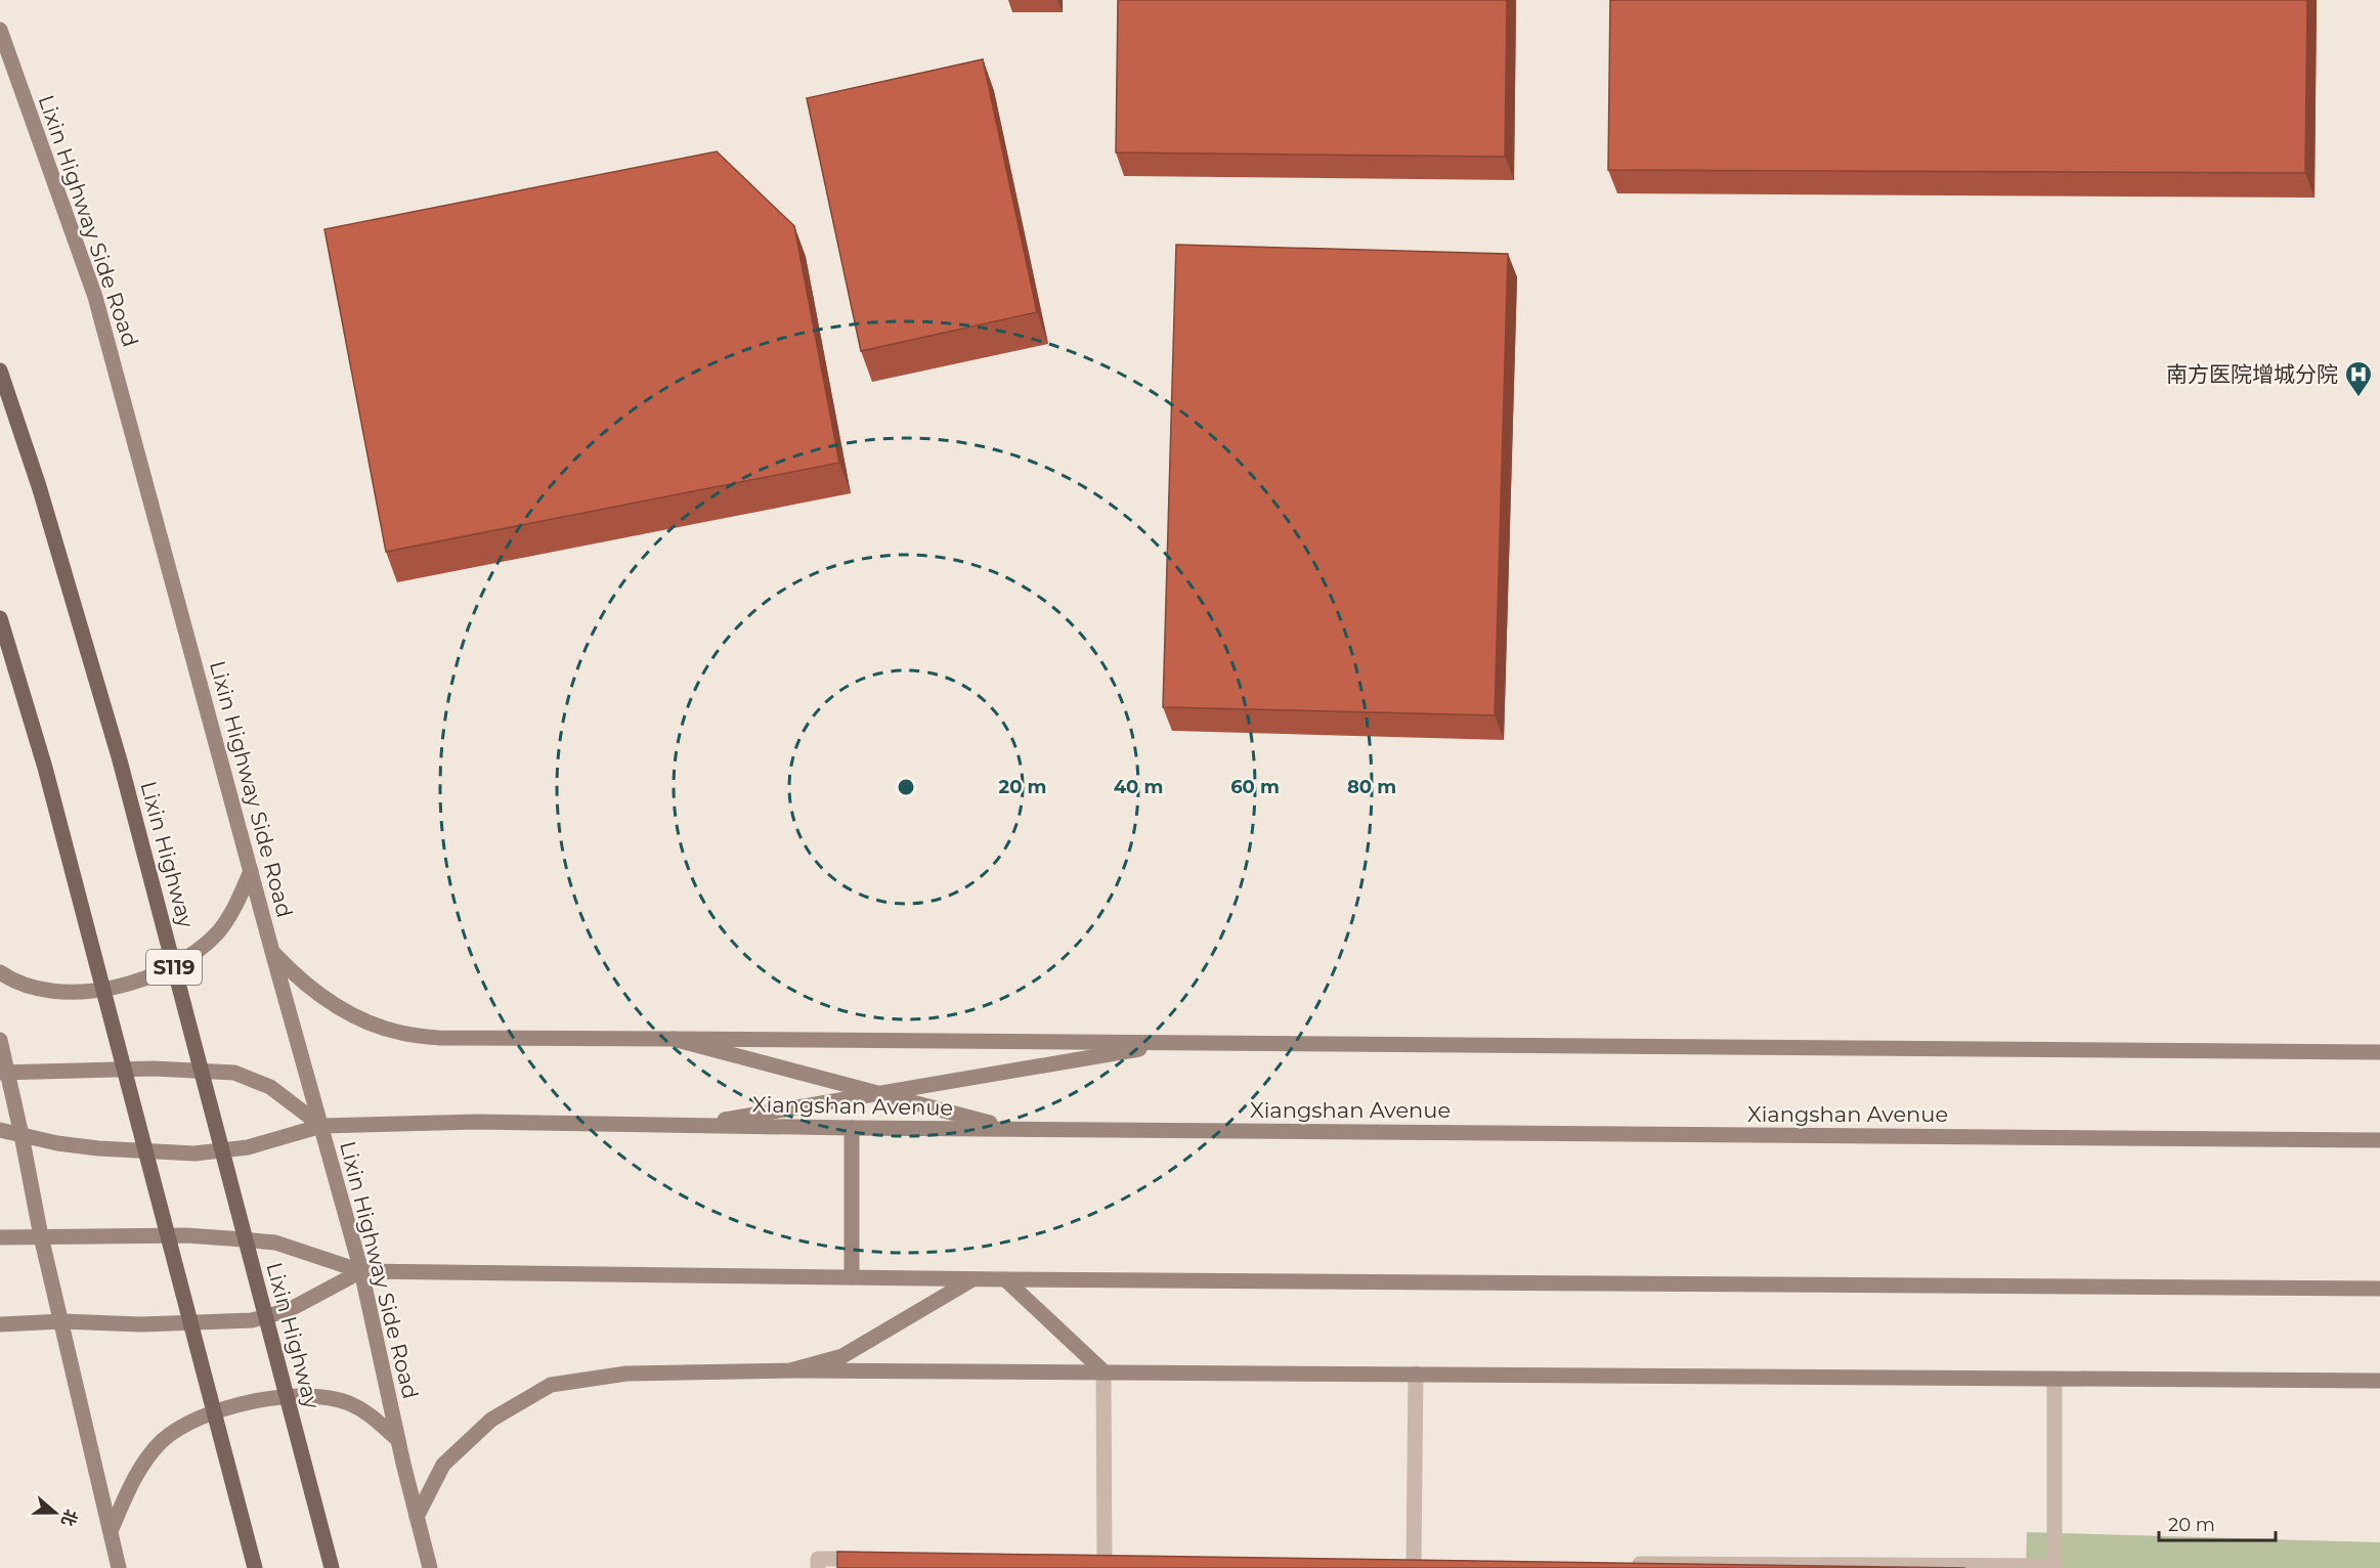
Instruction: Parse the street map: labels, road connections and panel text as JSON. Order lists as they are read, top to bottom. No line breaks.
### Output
{"streets":{"main road":["Lixin Highway Side Road","Lixin Highway","S119","Xiangshan Avenue"]},"crossings":[["Lixin Highway Side Road","Xiangshan Avenue"]],"places":{"hospital":["南方医院增城分院"]},"scale_bar":"20 m","north":"right","rings":["20 m","40 m","60 m","80 m"]}
